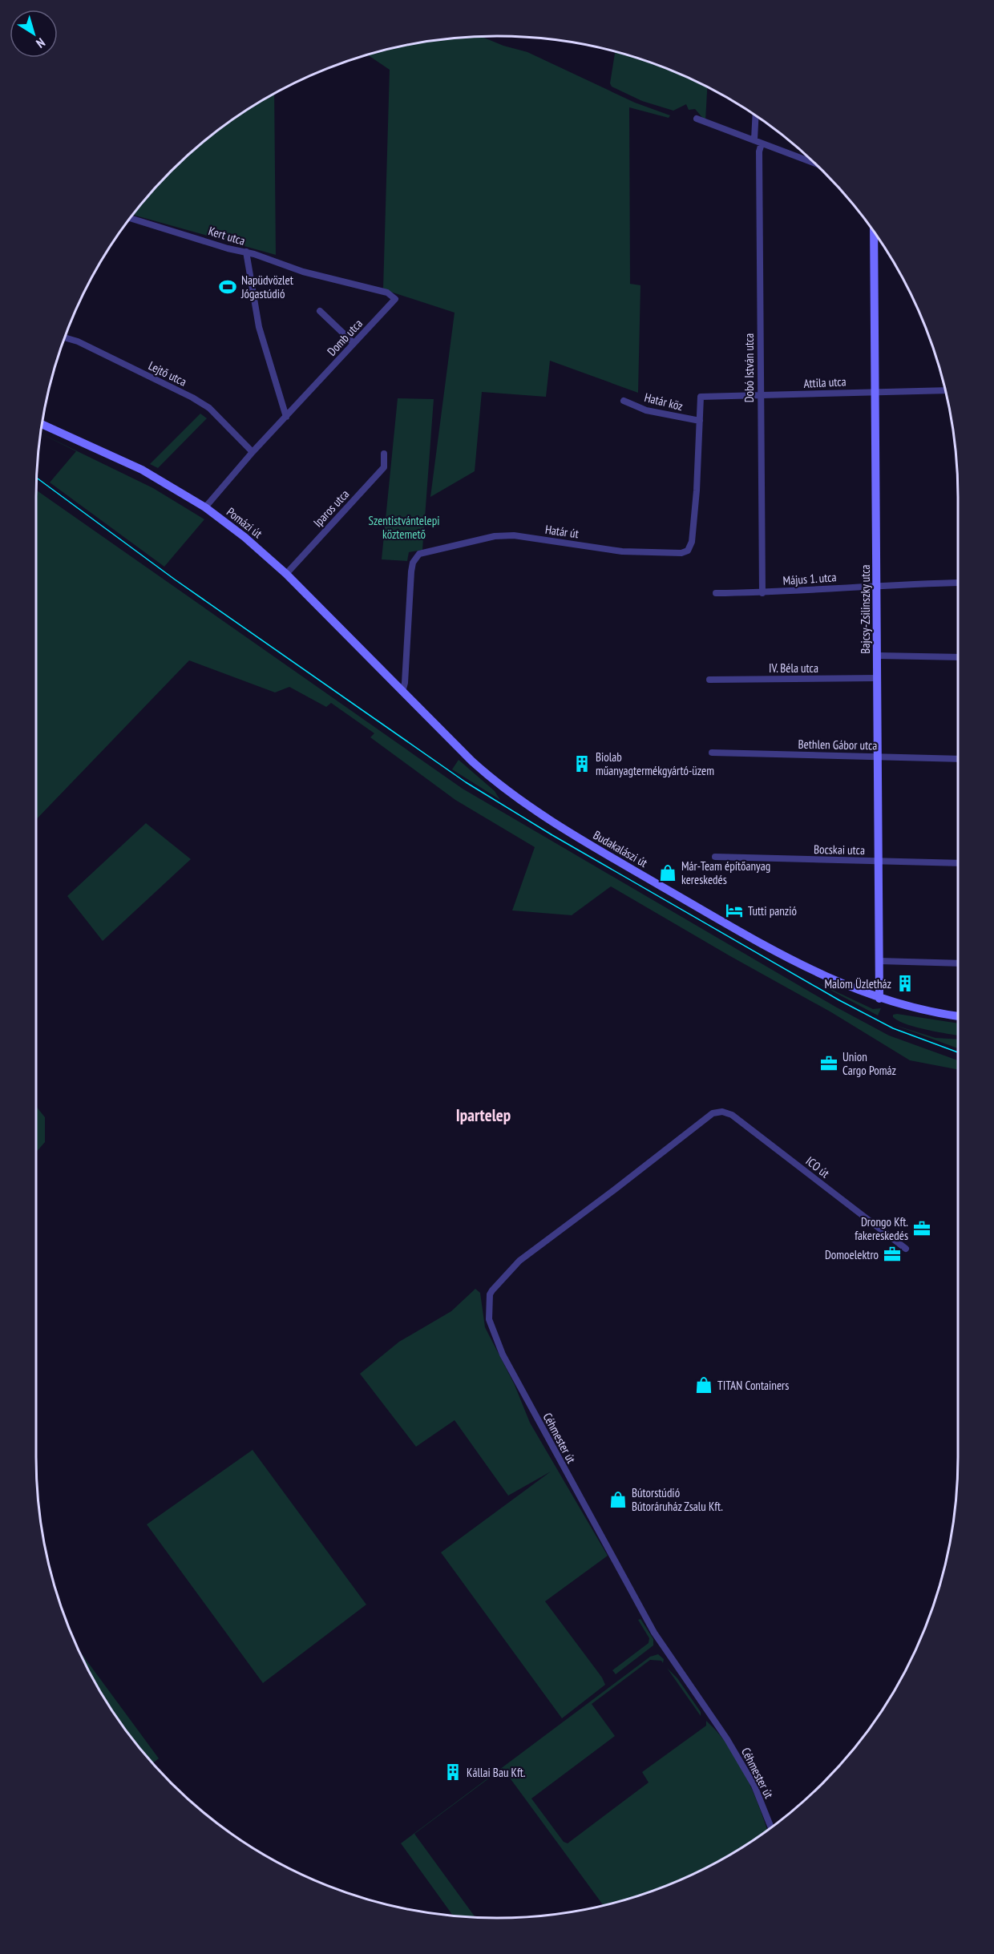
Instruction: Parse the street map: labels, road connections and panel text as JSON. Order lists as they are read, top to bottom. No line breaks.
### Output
{"streets":{"main road":["Pomázi út","Bajcsy-Zsilinszky utca","Budakalászi út"],"street":["Kert utca","Domb utca","Dobó István utca","Lejtő utca","Attila utca","Határ köz","Iparos utca","Határ út","Május 1. utca","IV. Béla utca","Bethlen Gábor utca","Bocskai utca","ICO út","Céhmester út"]},"crossings":[["Kert utca","Domb utca"],["Domb utca","Lejtő utca"],["Domb utca","Pomázi út"],["Dobó István utca","Attila utca"],["Dobó István utca","Május 1. utca"],["Attila utca","Határ út"],["Attila utca","Bajcsy-Zsilinszky utca"],["Határ köz","Határ út"],["Iparos utca","Pomázi út"],["Pomázi út","Határ út"],["Pomázi út","Budakalászi út"],["Határ út","Budakalászi út"],["Május 1. utca","Bajcsy-Zsilinszky utca"],["Bajcsy-Zsilinszky utca","IV. Béla utca"],["Bajcsy-Zsilinszky utca","Bethlen Gábor utca"],["Bajcsy-Zsilinszky utca","Budakalászi út"],["Bajcsy-Zsilinszky utca","Bocskai utca"],["ICO út","Céhmester út"]],"districts":["Ipartelep"],"parks":["Szentistvántelepi köztemető"],"places":{"sports":["Napüdvözlet Jógastúdió"],"building":["Biolab műanyagtermékgyártó-üzem","Malom Üzletház","Kállai Bau Kft."],"shop":["Már-Team építőanyag kereskedés","TITAN Containers","Bútorstúdió Bútoráruház Zsalu Kft."],"hotel":["Tutti panzió"],"office":["Union Cargo Pomáz","Drongo Kft. fakereskedés","Domoelektro"]},"north":"bottom right"}
